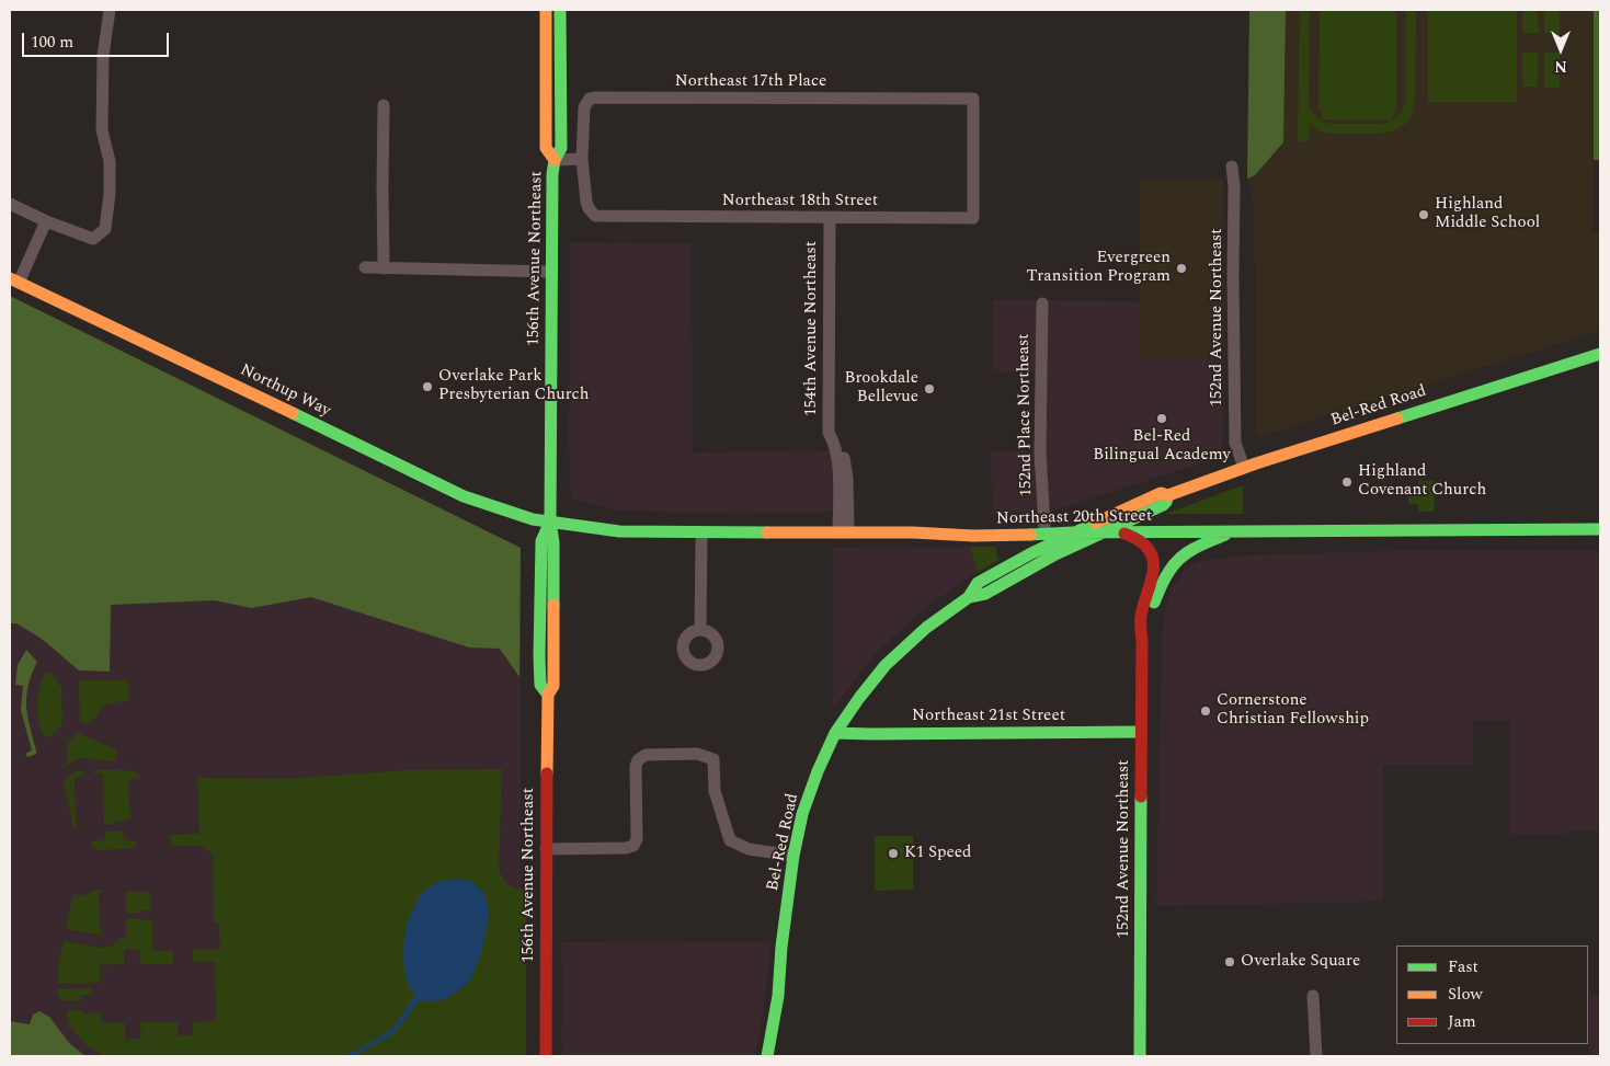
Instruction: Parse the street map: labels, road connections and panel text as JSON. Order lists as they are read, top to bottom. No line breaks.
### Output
{"streets":{"main road":["156th Avenue Northeast","152nd Avenue Northeast","Northup Way","Bel-Red Road","Northeast 20th Street","Northeast 21st Street"],"street":["Northeast 17th Place","Northeast 18th Street","154th Avenue Northeast","152nd Place Northeast"]},"crossings":[["Northeast 17th Place","Northeast 18th Street"],["Northeast 18th Street","154th Avenue Northeast"],["156th Avenue Northeast","Northup Way"],["156th Avenue Northeast","Northeast 20th Street"],["152nd Avenue Northeast","Bel-Red Road"],["152nd Avenue Northeast","Northeast 21st Street"],["154th Avenue Northeast","Northeast 20th Street"],["Northup Way","Northeast 20th Street"],["Bel-Red Road","Northeast 20th Street"],["Bel-Red Road","Northeast 21st Street"]],"places":["Highland Middle School","Evergreen Transition Program","Overlake Park Presbyterian Church","Brookdale Bellevue","Bel-Red Bilingual Academy","Highland Covenant Church","Cornerstone Christian Fellowship","K1 Speed","Overlake Square"],"legend":["Fast","Slow","Jam"],"scale_bar":"100 m","north":"bottom"}
